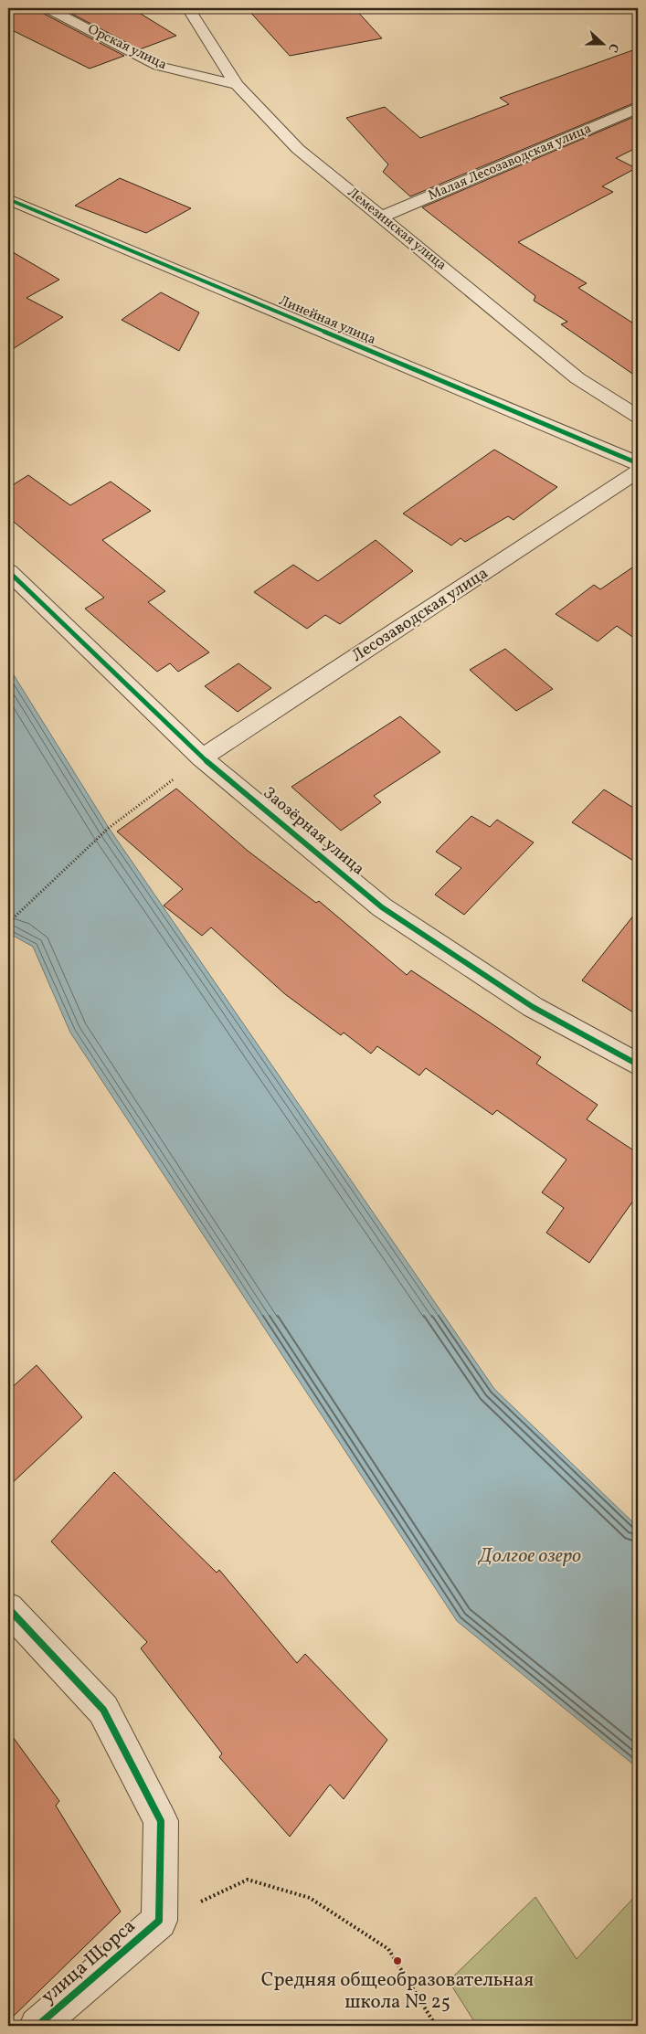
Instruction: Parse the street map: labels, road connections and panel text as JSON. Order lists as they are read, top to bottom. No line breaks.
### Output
{"streets":{"street":["Орская улица","Малая Лесозаводская улица","Лемезинская улица","Линейная улица","Лесозаводская улица","Заозёрная улица","улица Щорса"]},"crossings":[["Орская улица","Лемезинская улица"],["Малая Лесозаводская улица","Лемезинская улица"],["Лесозаводская улица","Заозёрная улица"]],"water":["Долгое озеро"],"places":["Средняя общеобразовательная школа № 25"],"north":"right"}
